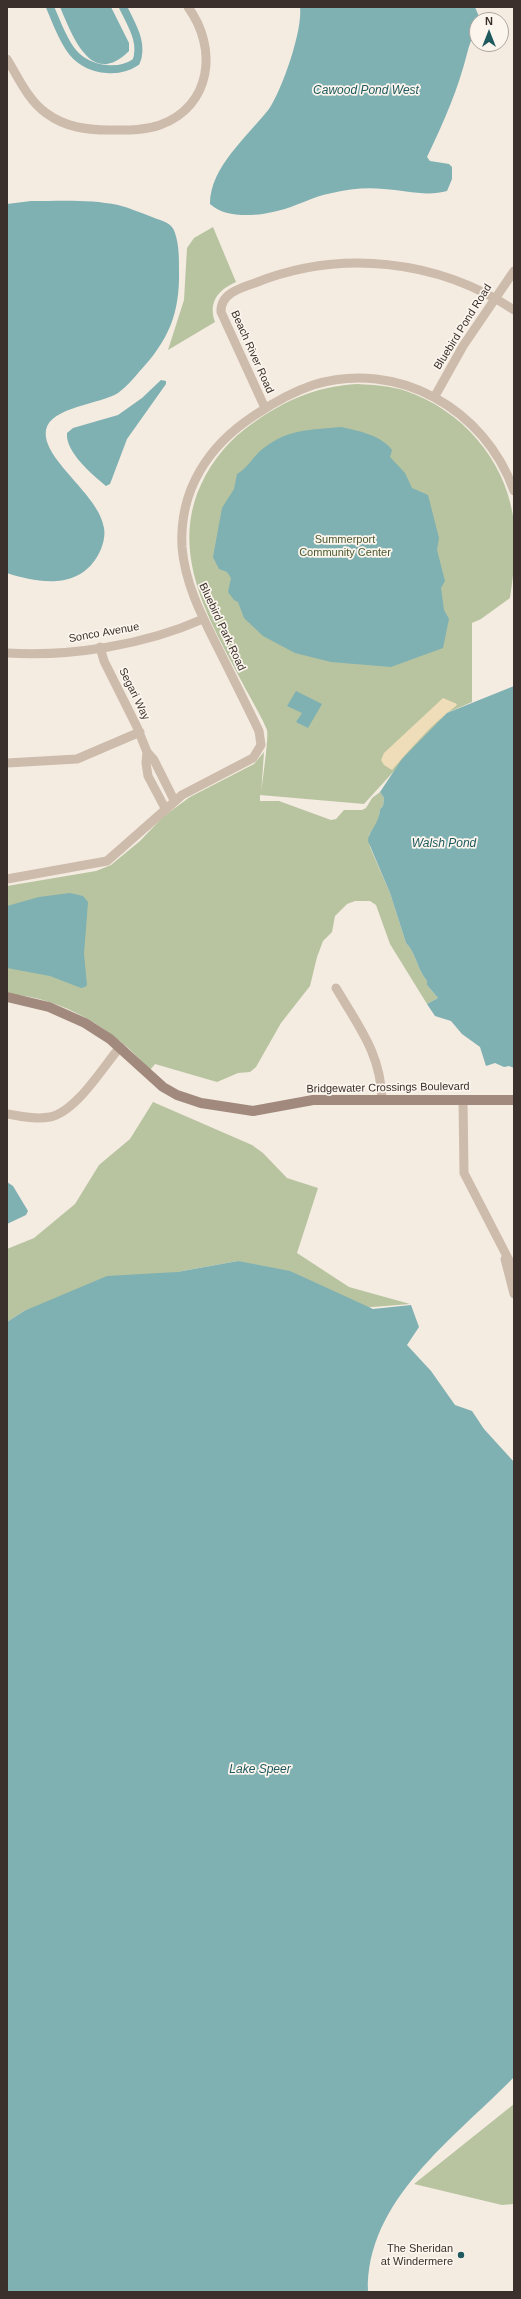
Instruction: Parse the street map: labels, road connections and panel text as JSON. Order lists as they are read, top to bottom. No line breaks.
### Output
{"streets":{"street":["Bluebird Pond Road","Beach River Road","Bluebird Park Road","Sonco Avenue","Segari Way","Bridgewater Crossings Boulevard"]},"crossings":[["Bluebird Pond Road","Beach River Road"],["Bluebird Pond Road","Bluebird Park Road"],["Beach River Road","Bluebird Park Road"],["Bluebird Park Road","Sonco Avenue"],["Bluebird Park Road","Segari Way"],["Sonco Avenue","Segari Way"]],"water":["Cawood Pond West","Walsh Pond","Lake Speer"],"parks":["Summerport Community Center"],"places":["The Sheridan at Windermere"],"north":"top"}
